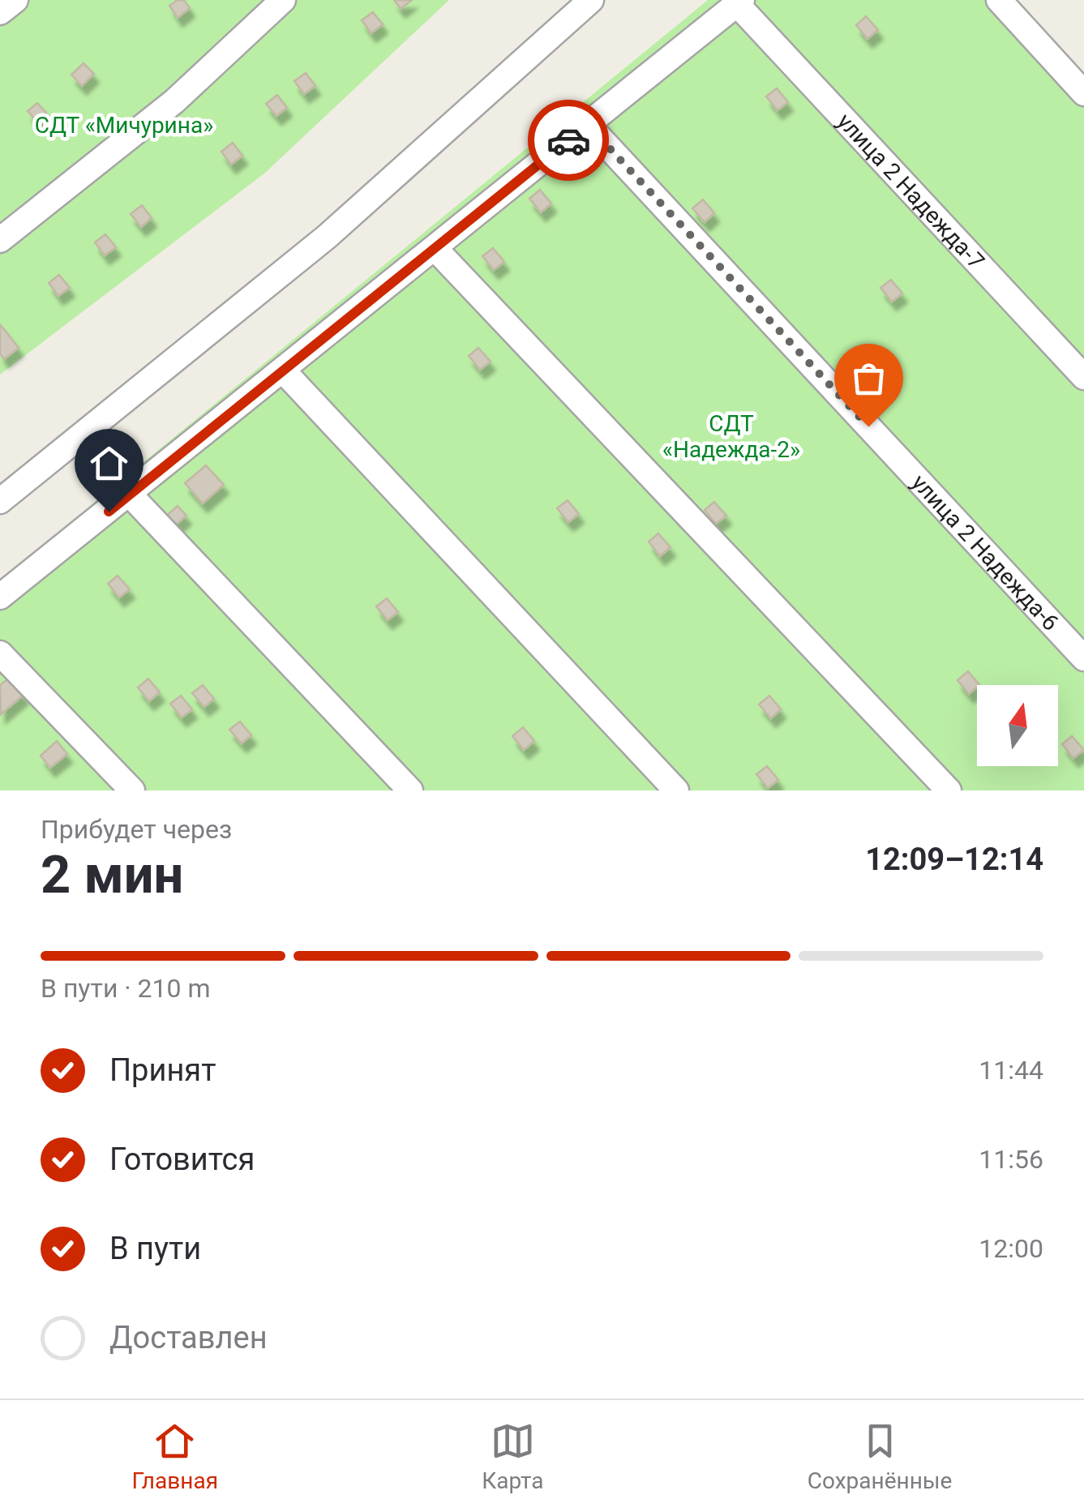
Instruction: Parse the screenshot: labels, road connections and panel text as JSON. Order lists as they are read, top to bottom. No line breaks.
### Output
{"streets":{"street":["улица 2 Надежда-7","улица 2 Надежда-6"]},"parks":["СДТ «Мичурина»","СДТ «Надежда-2»"],"north":"top","page":{"heading":["2 мин","Прибудет через","12:09–12:14"],"bar":"В пути · 210 m","list":[["Принят","11:44"],["Готовится","11:56"],["В пути","12:00"],"Доставлен"],"tabs":["Главная","Карта","Сохранённые"]}}
